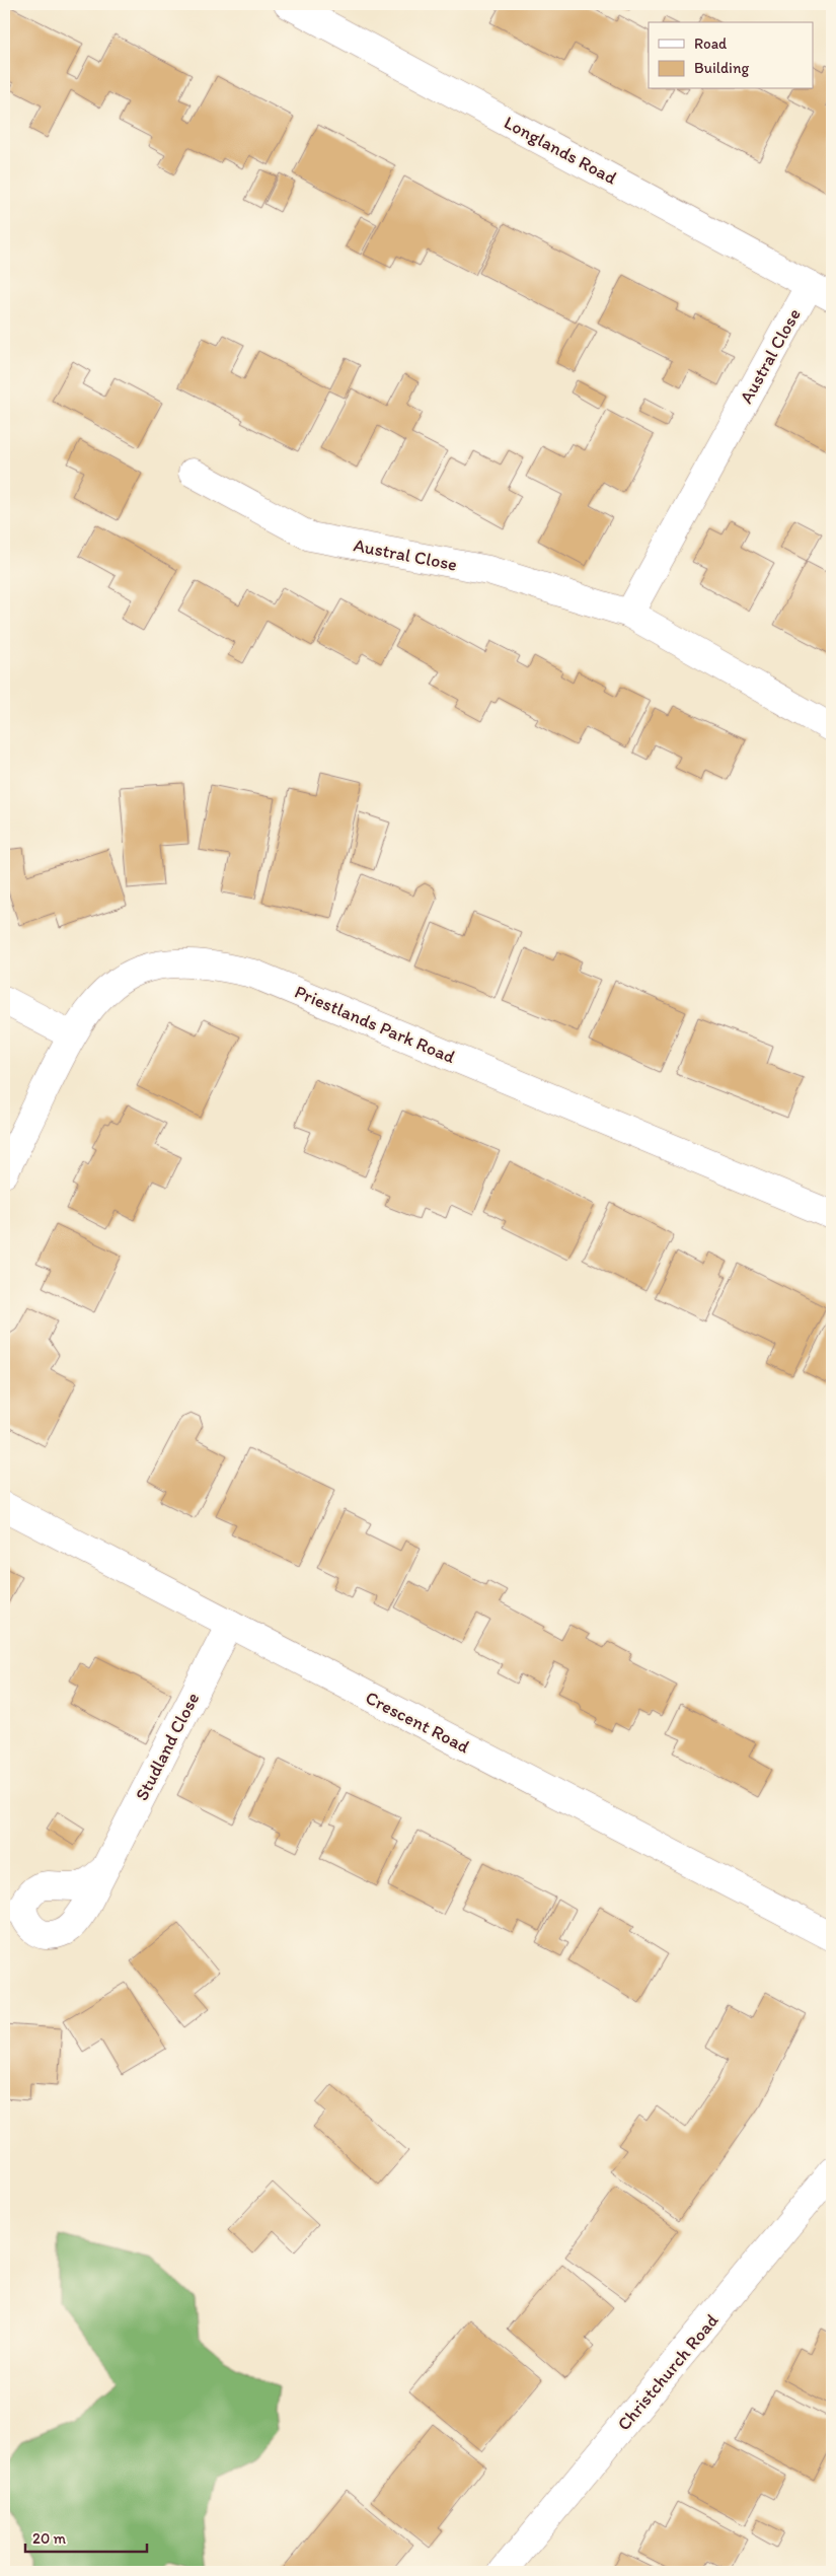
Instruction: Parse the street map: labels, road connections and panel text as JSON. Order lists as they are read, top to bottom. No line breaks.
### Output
{"streets":{"street":["Longlands Road","Austral Close","Priestlands Park Road","Crescent Road","Studland Close","Christchurch Road"]},"crossings":[["Longlands Road","Austral Close"],["Crescent Road","Studland Close"]],"legend":["Road","Building"],"scale_bar":"20 m"}
